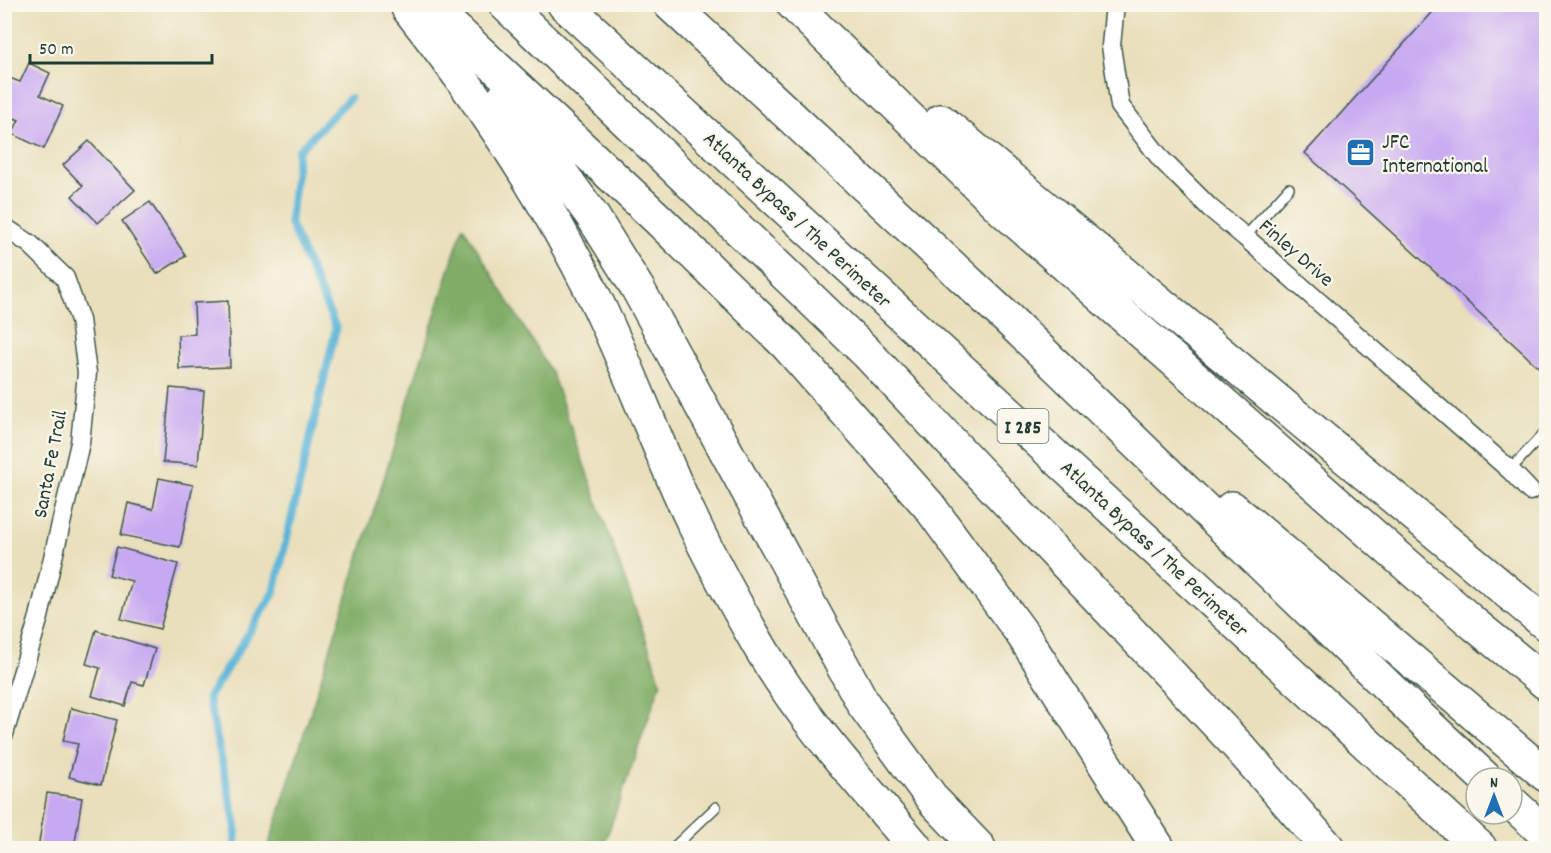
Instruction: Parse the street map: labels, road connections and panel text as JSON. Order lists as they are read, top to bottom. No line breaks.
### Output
{"streets":{"highway":["Atlanta Bypass / The Perimeter","I 285"],"street":["Finley Drive","Santa Fe Trail"]},"places":{"office":["JFC International"]},"scale_bar":"50 m","north":"top"}
